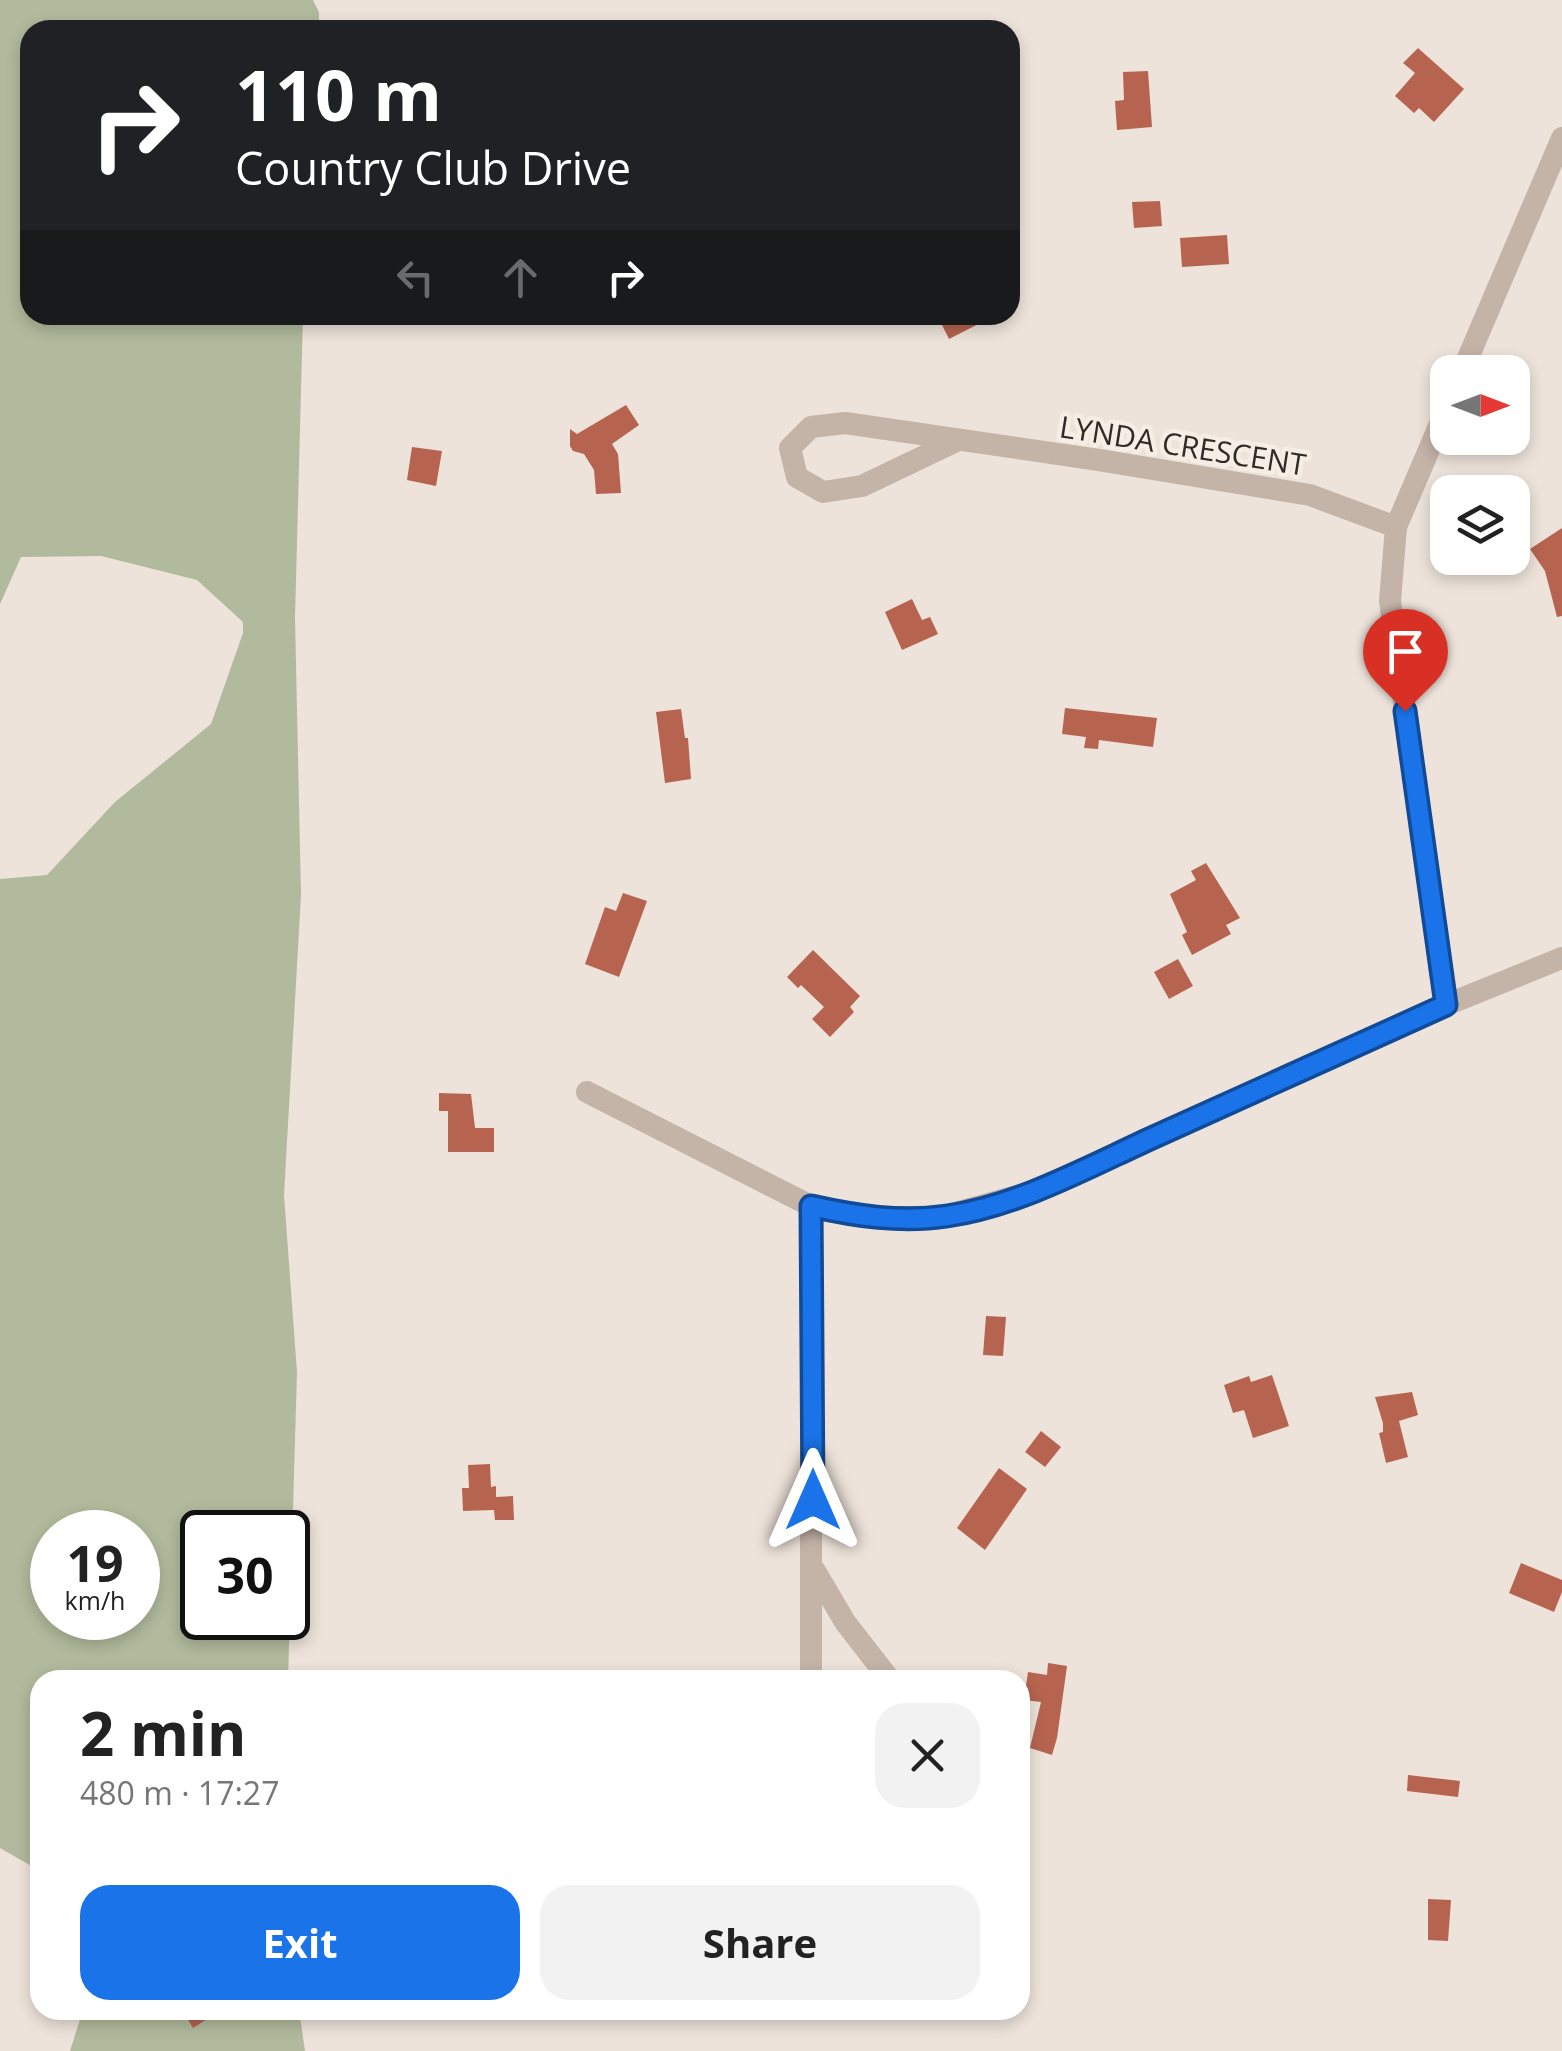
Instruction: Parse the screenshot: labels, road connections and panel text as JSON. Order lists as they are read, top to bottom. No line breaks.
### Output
{"streets":{"street":["LYNDA CRESCENT"]},"north":"right","page":{"turn":["110 m","Country Club Drive"],"speed":"19 km/h","limit":"30","heading":["2 min","480 m · 17:27"],"buttons":["Exit","Share"]}}
